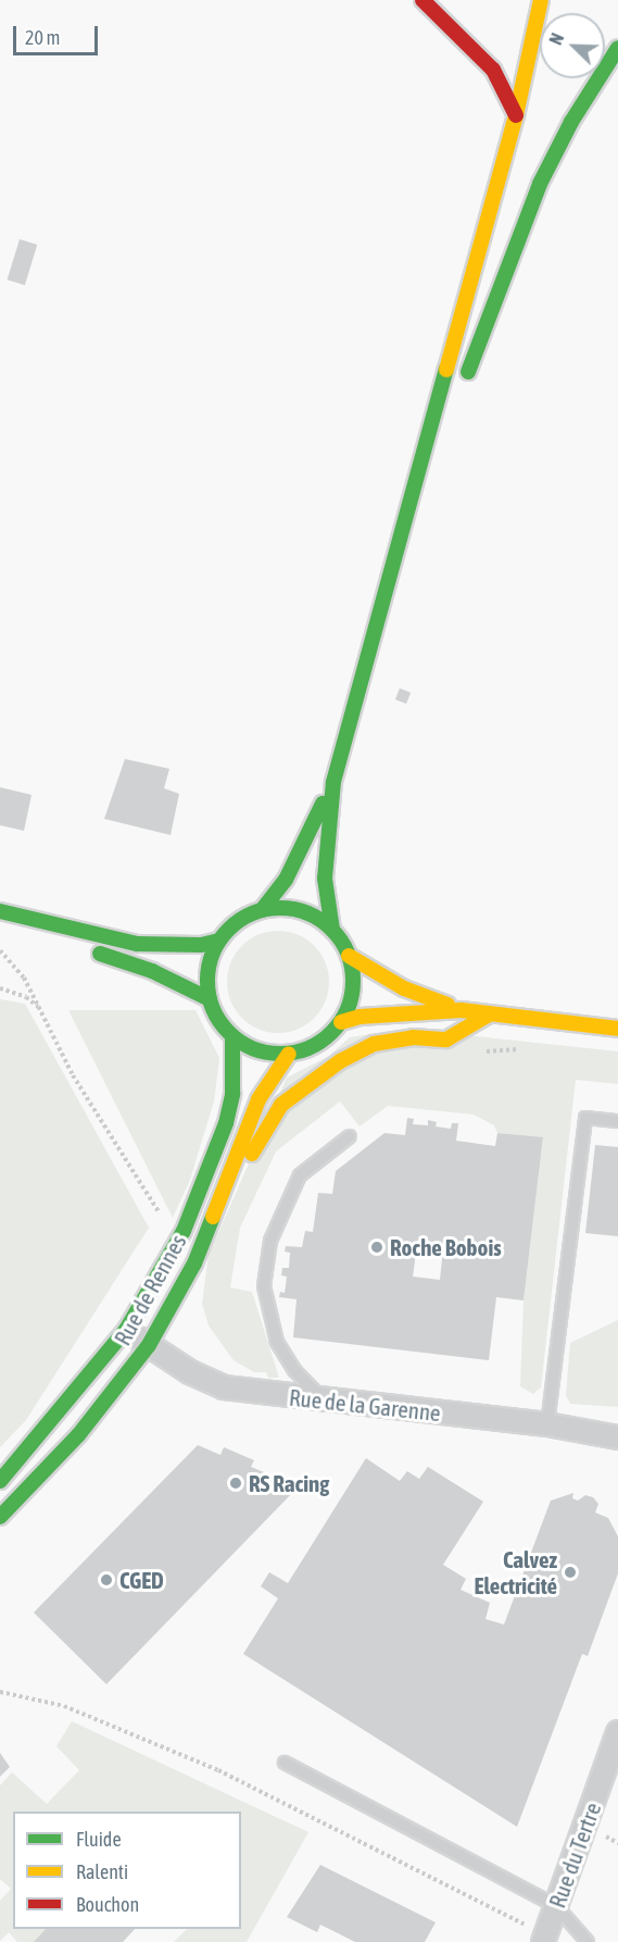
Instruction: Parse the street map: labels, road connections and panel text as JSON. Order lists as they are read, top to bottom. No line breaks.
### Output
{"streets":{"main road":["Rue de Rennes"],"street":["Rue de la Garenne","Rue du Tertre"]},"crossings":[["Rue de Rennes","Rue de la Garenne"]],"places":["Roche Bobois","RS Racing","Calvez Electricité","CGED"],"legend":["Fluide","Ralenti","Bouchon"],"scale_bar":"20 m","north":"top left"}
